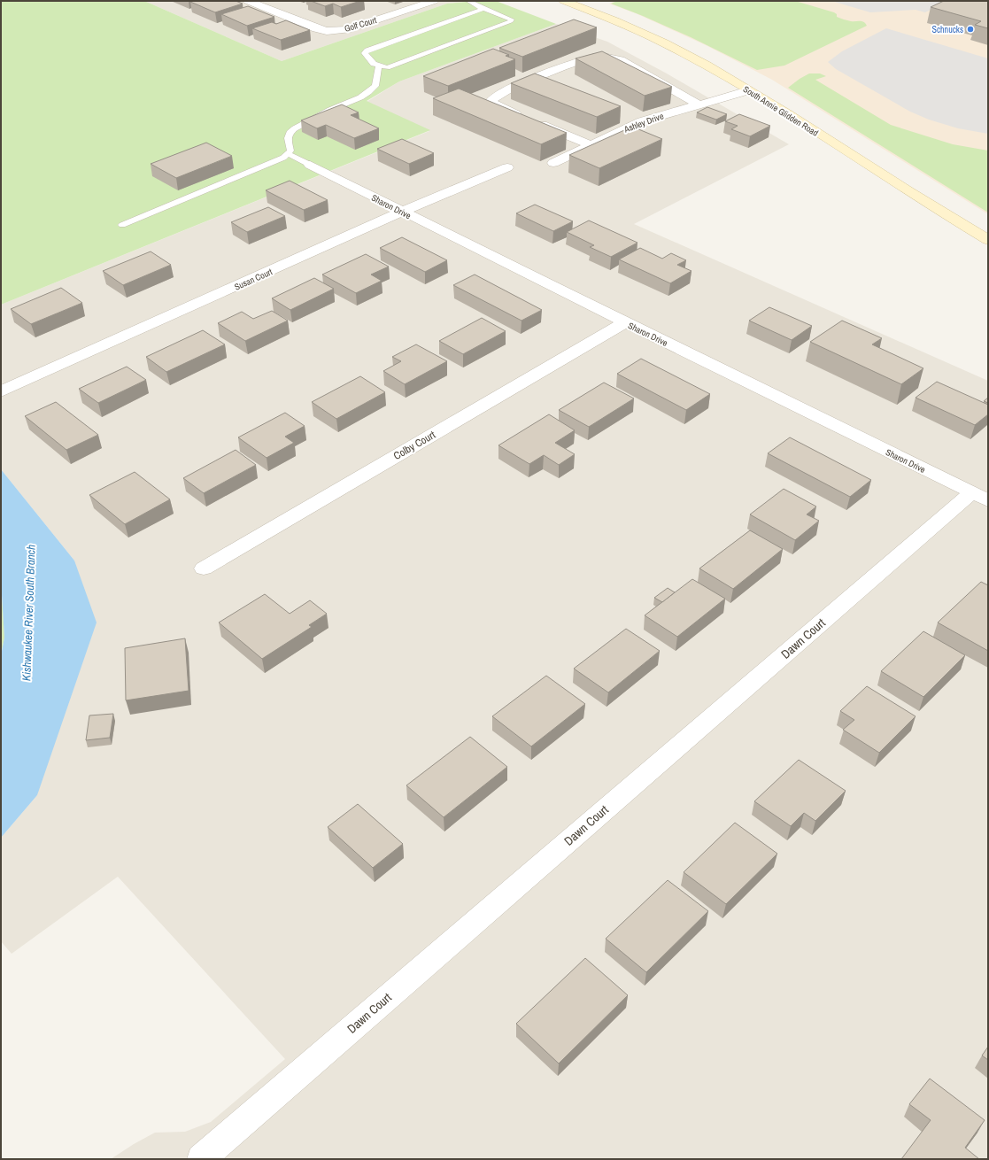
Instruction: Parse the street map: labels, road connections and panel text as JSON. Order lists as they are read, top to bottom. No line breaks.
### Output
{"streets":{"main road":["South Annie Glidden Road"],"street":["Golf Court","Ashley Drive","Sharon Drive","Susan Court","Colby Court","Dawn Court"]},"crossings":[["South Annie Glidden Road","Ashley Drive"],["Sharon Drive","Susan Court"],["Sharon Drive","Colby Court"],["Sharon Drive","Dawn Court"]],"water":["Kishwaukee River South Branch"],"places":["Schnucks"]}
